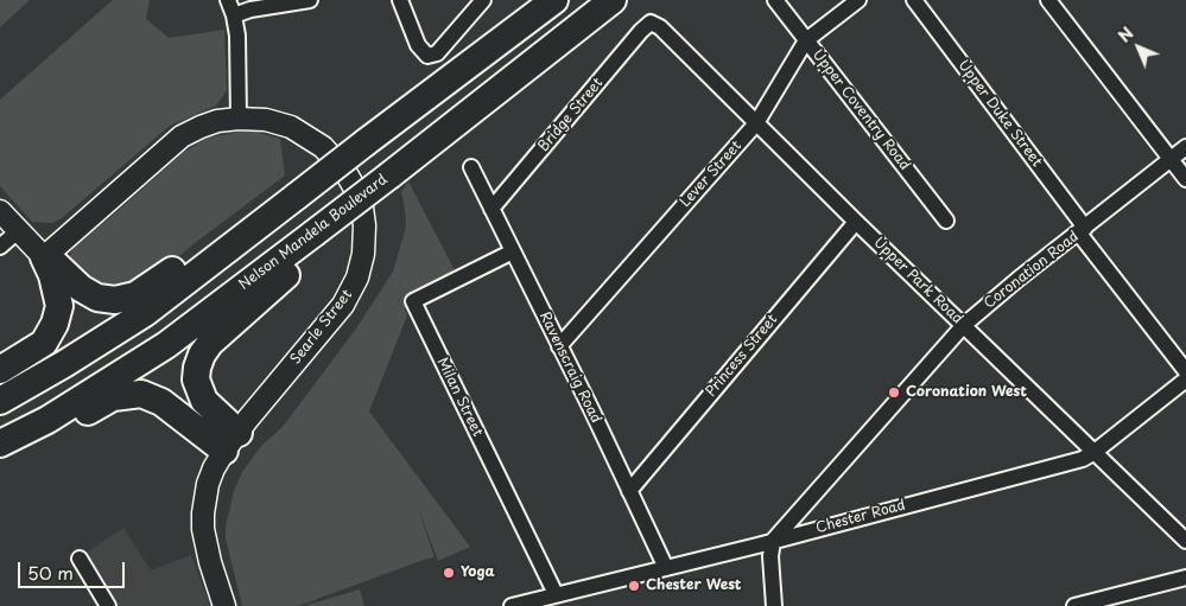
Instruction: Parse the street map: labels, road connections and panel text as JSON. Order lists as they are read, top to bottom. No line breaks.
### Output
{"streets":{"highway":["Nelson Mandela Boulevard"],"street":["Upper Coventry Road","Upper Duke Street","Bridge Street","Lever Street","Coronation Road","Upper Park Road","Searle Street","Princess Street","Ravenscraig Road","Milan Street","Chester Road"]},"crossings":[["Upper Coventry Road","Lever Street"],["Upper Duke Street","Coronation Road"],["Bridge Street","Upper Park Road"],["Bridge Street","Ravenscraig Road"],["Lever Street","Upper Park Road"],["Lever Street","Ravenscraig Road"],["Coronation Road","Upper Park Road"],["Coronation Road","Chester Road"],["Upper Park Road","Princess Street"],["Upper Park Road","Chester Road"],["Princess Street","Ravenscraig Road"],["Ravenscraig Road","Milan Street"],["Ravenscraig Road","Chester Road"],["Milan Street","Chester Road"]],"places":["Coronation West","Yoga","Chester West"],"scale_bar":"50 m","north":"top left"}
